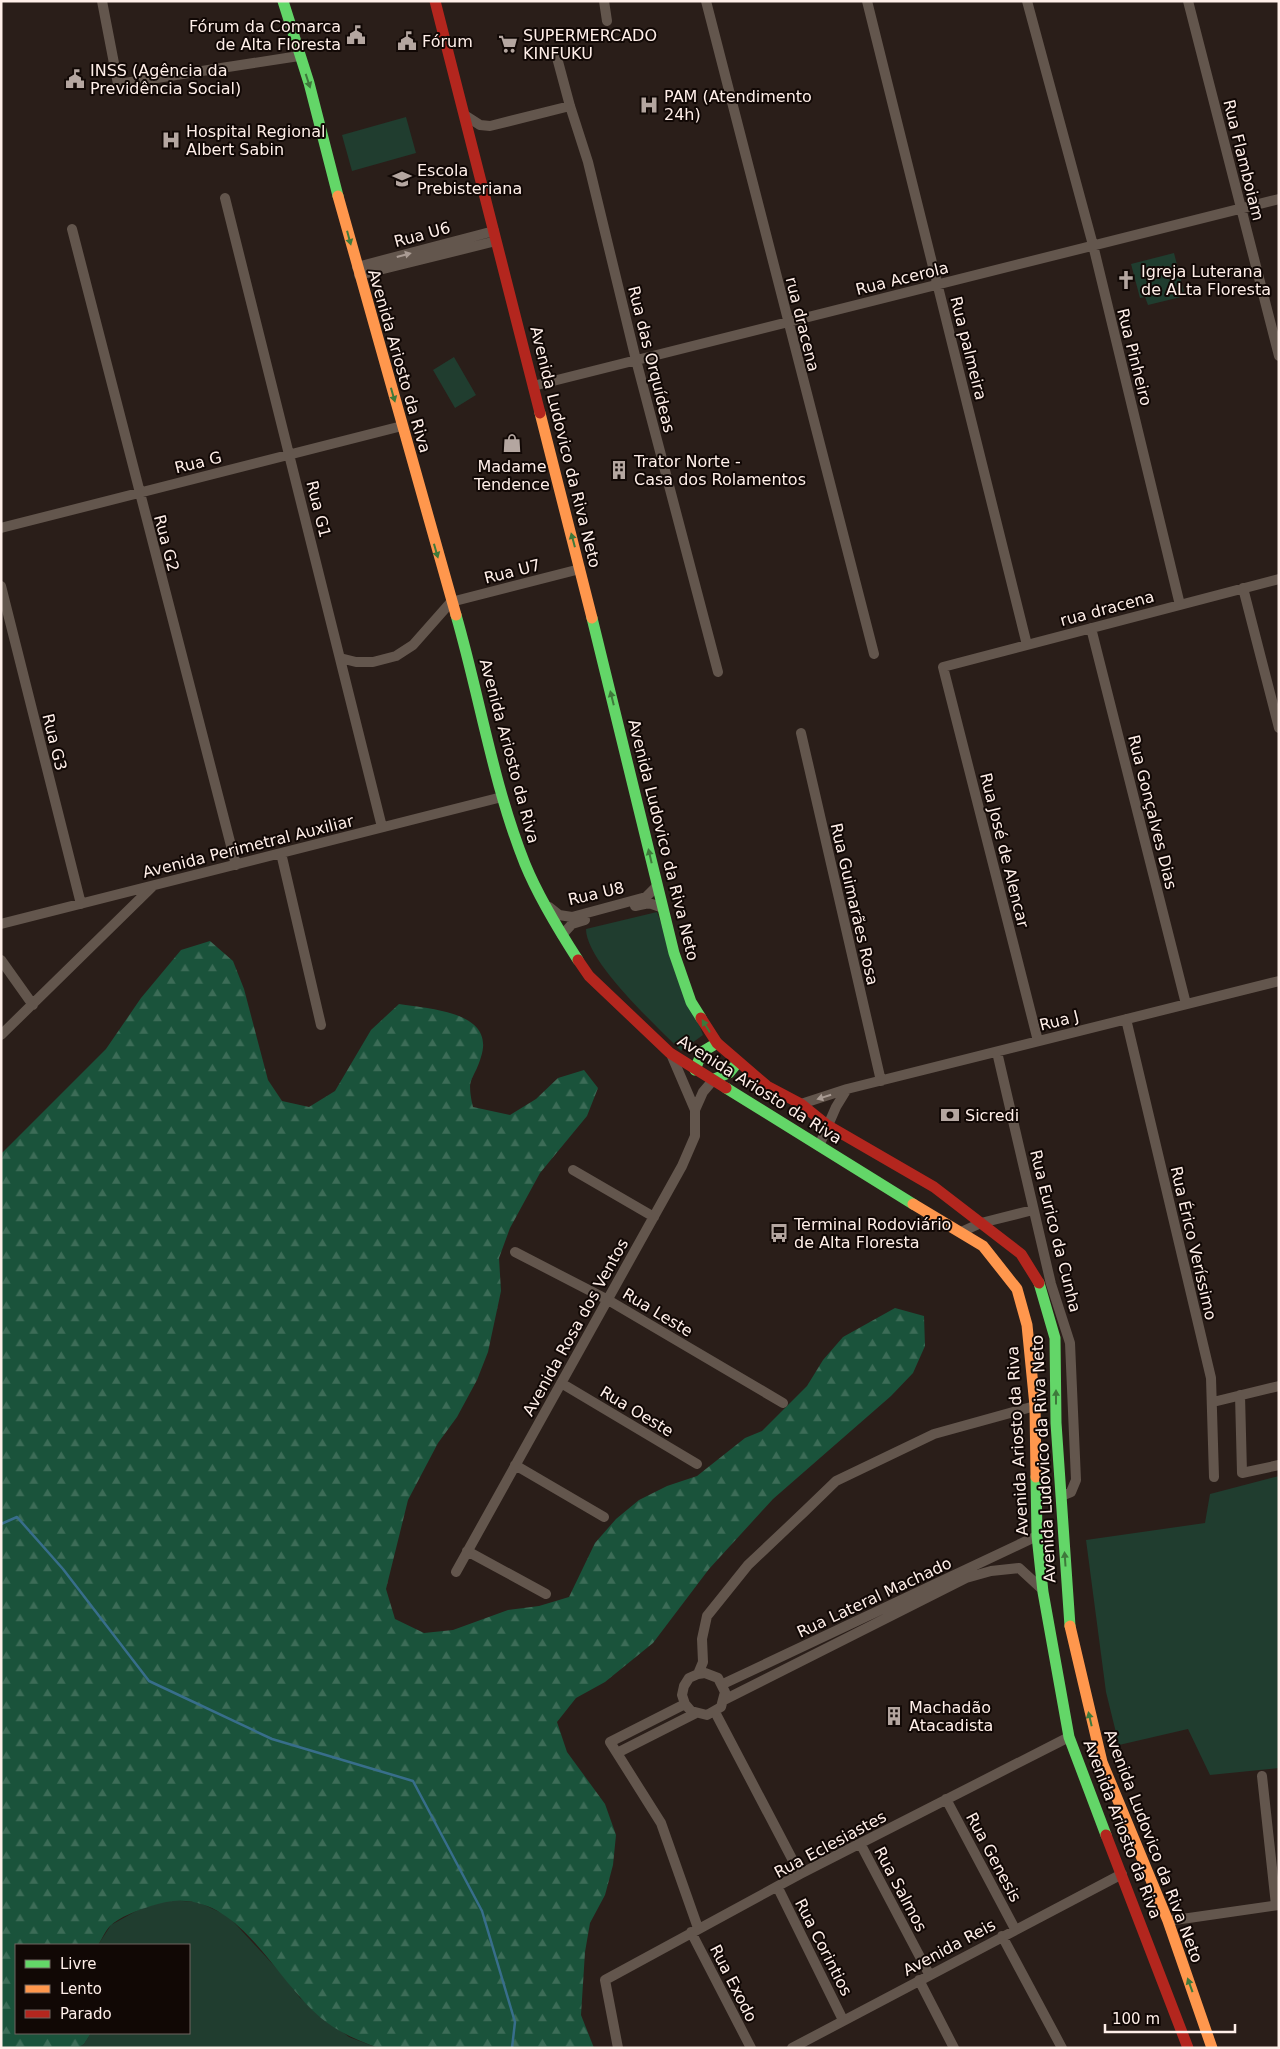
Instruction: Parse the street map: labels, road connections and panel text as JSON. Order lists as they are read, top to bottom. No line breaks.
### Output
{"streets":{"street":["Rua Flamboiam","Rua U6","Rua Acerola","rua dracena","Rua palmeira","Rua Pinheiro","Rua das Orquídeas","Avenida Ariosto da Riva","Avenida Ludovico da Riva Neto","Rua G","Rua G1","Rua G2","Rua U7","Rua G3","Rua Gonçalves Dias","Avenida Perimetral Auxiliar","Rua José de Alencar","Rua U8","Rua Guimarães Rosa","Rua J","Rua Eurico da Cunha","Rua Érico Veríssimo","Rua Leste","Avenida Rosa dos Ventos","Rua Oeste","Rua Lateral Machado","Rua Eclesiastes","Rua Genesis","Rua Salmos","Rua Corintios","Avenida Reis","Rua Exodo"]},"crossings":[["Rua Flamboiam","Rua Acerola"],["Rua U6","Avenida Ariosto da Riva"],["Rua U6","Avenida Ludovico da Riva Neto"],["Rua Acerola","rua dracena"],["Rua Acerola","Rua palmeira"],["Rua Acerola","Rua Pinheiro"],["Rua Acerola","Rua das Orquídeas"],["Rua Acerola","Avenida Ludovico da Riva Neto"],["rua dracena","Rua palmeira"],["rua dracena","Rua Pinheiro"],["rua dracena","Rua Gonçalves Dias"],["rua dracena","Rua José de Alencar"],["Avenida Ariosto da Riva","Rua G"],["Avenida Ariosto da Riva","Rua U7"],["Avenida Ariosto da Riva","Avenida Perimetral Auxiliar"],["Avenida Ariosto da Riva","Rua U8"],["Avenida Ariosto da Riva","Avenida Rosa dos Ventos"],["Avenida Ariosto da Riva","Rua Lateral Machado"],["Avenida Ariosto da Riva","Rua Eclesiastes"],["Avenida Ariosto da Riva","Avenida Reis"],["Avenida Ludovico da Riva Neto","Rua U7"],["Avenida Ludovico da Riva Neto","Rua U8"],["Avenida Ludovico da Riva Neto","Rua J"],["Avenida Ludovico da Riva Neto","Rua Eurico da Cunha"],["Rua G","Rua G1"],["Rua G","Rua G2"],["Rua G1","Avenida Perimetral Auxiliar"],["Rua G2","Avenida Perimetral Auxiliar"],["Rua G3","Avenida Perimetral Auxiliar"],["Rua Gonçalves Dias","Rua J"],["Rua José de Alencar","Rua J"],["Rua Guimarães Rosa","Rua J"],["Rua J","Rua Eurico da Cunha"],["Rua J","Rua Érico Veríssimo"],["Rua Leste","Avenida Rosa dos Ventos"],["Avenida Rosa dos Ventos","Rua Oeste"],["Rua Lateral Machado","Rua Exodo"],["Rua Eclesiastes","Rua Genesis"],["Rua Eclesiastes","Rua Salmos"],["Rua Eclesiastes","Rua Corintios"],["Rua Eclesiastes","Rua Exodo"],["Rua Genesis","Avenida Reis"],["Rua Salmos","Avenida Reis"],["Rua Corintios","Avenida Reis"]],"one_way":["Avenida Ludovico da Riva Neto"],"places":{"public building":["Fórum da Comarca de Alta Floresta","Fórum","INSS (Agência da Previdência Social)"],"supermarket":["SUPERMERCADO KINFUKU"],"hospital":["PAM (Atendimento 24h)","Hospital Regional Albert Sabin"],"school or university":["Escola Prebisteriana"],"church":["Igreja Luterana de ALta Floresta"],"shop":["Madame Tendence"],"building":["Trator Norte - Casa dos Rolamentos","Machadão Atacadista"],"bank":["Sicredi"],"bus stop":["Terminal Rodoviário de Alta Floresta"]},"legend":["Livre","Lento","Parado"],"scale_bar":"100 m"}
